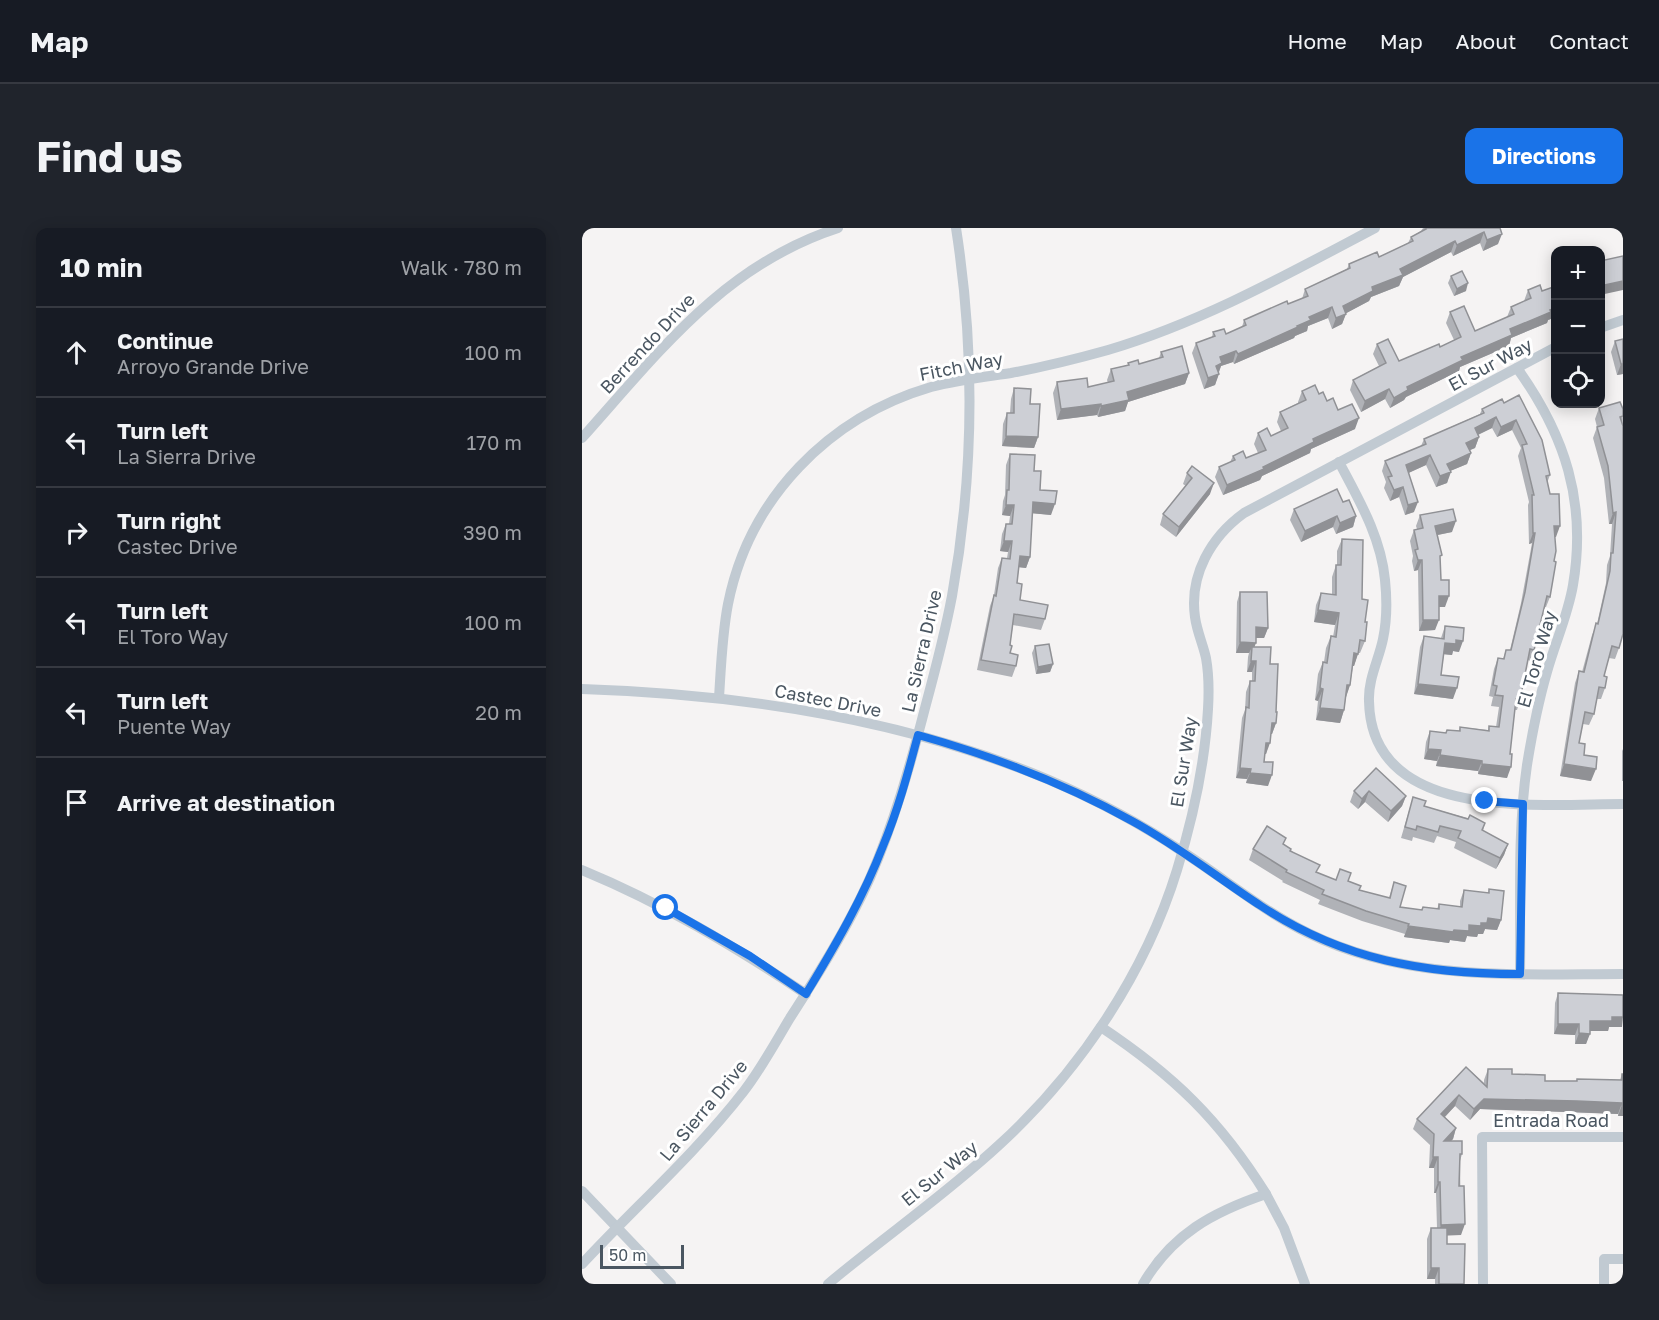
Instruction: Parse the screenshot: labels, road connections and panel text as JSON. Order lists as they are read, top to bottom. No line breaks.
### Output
{"streets":{"street":["Berrendo Drive","El Sur Way","Fitch Way","La Sierra Drive","El Toro Way","Castec Drive","Entrada Road"]},"crossings":[["El Sur Way","El Toro Way"],["El Sur Way","Castec Drive"],["Fitch Way","La Sierra Drive"],["Fitch Way","Castec Drive"],["La Sierra Drive","Castec Drive"],["El Toro Way","Castec Drive"]],"scale_bar":"50 m","page":{"header":"Map","nav":["Home","Map","About","Contact"],"buttons":"Directions","title":"Find us","heading":["10 min","Walk · 780 m"],"map_buttons":["+","−"],"list":[["Continue","Arroyo Grande Drive","100 m"],["Turn left","La Sierra Drive","170 m"],["Turn right","Castec Drive","390 m"],["Turn left","El Toro Way","100 m"],["Turn left","Puente Way","20 m"],"Arrive at destination"],"scale":"50 m"}}
